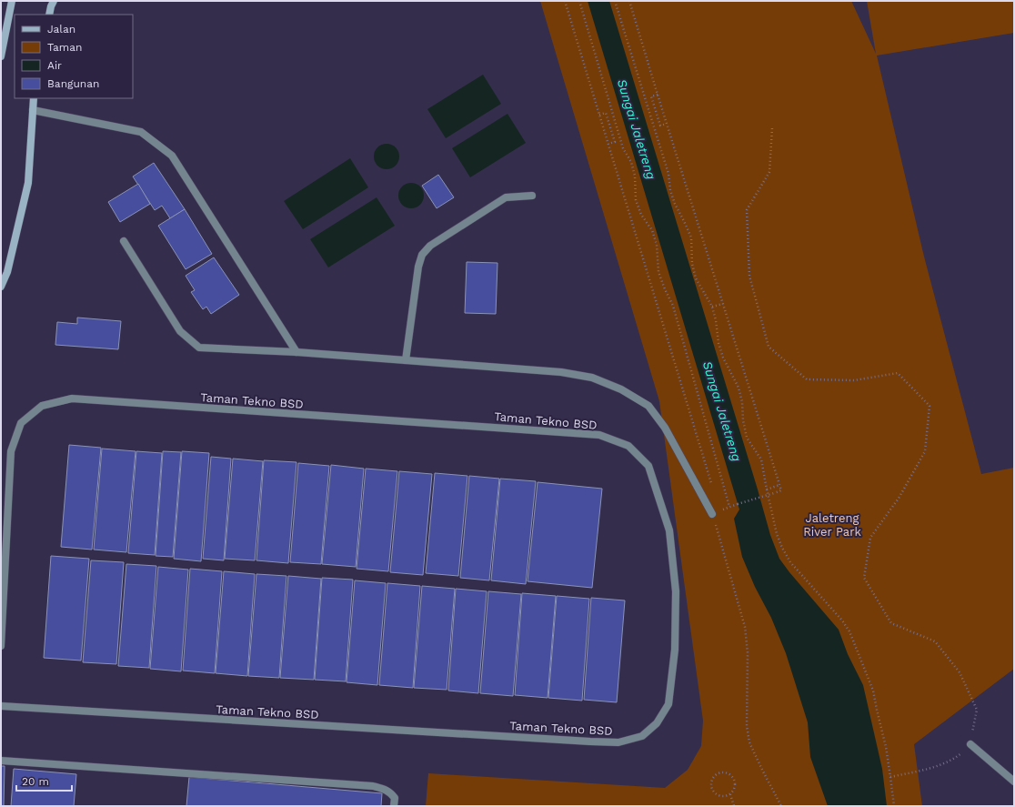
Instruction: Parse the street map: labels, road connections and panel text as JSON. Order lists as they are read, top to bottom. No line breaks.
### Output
{"streets":{"lane":["Taman Tekno BSD"]},"water":["Sungai Jaletreng"],"parks":["Jaletreng River Park"],"legend":["Jalan","Taman","Air","Bangunan"],"scale_bar":"20 m"}
